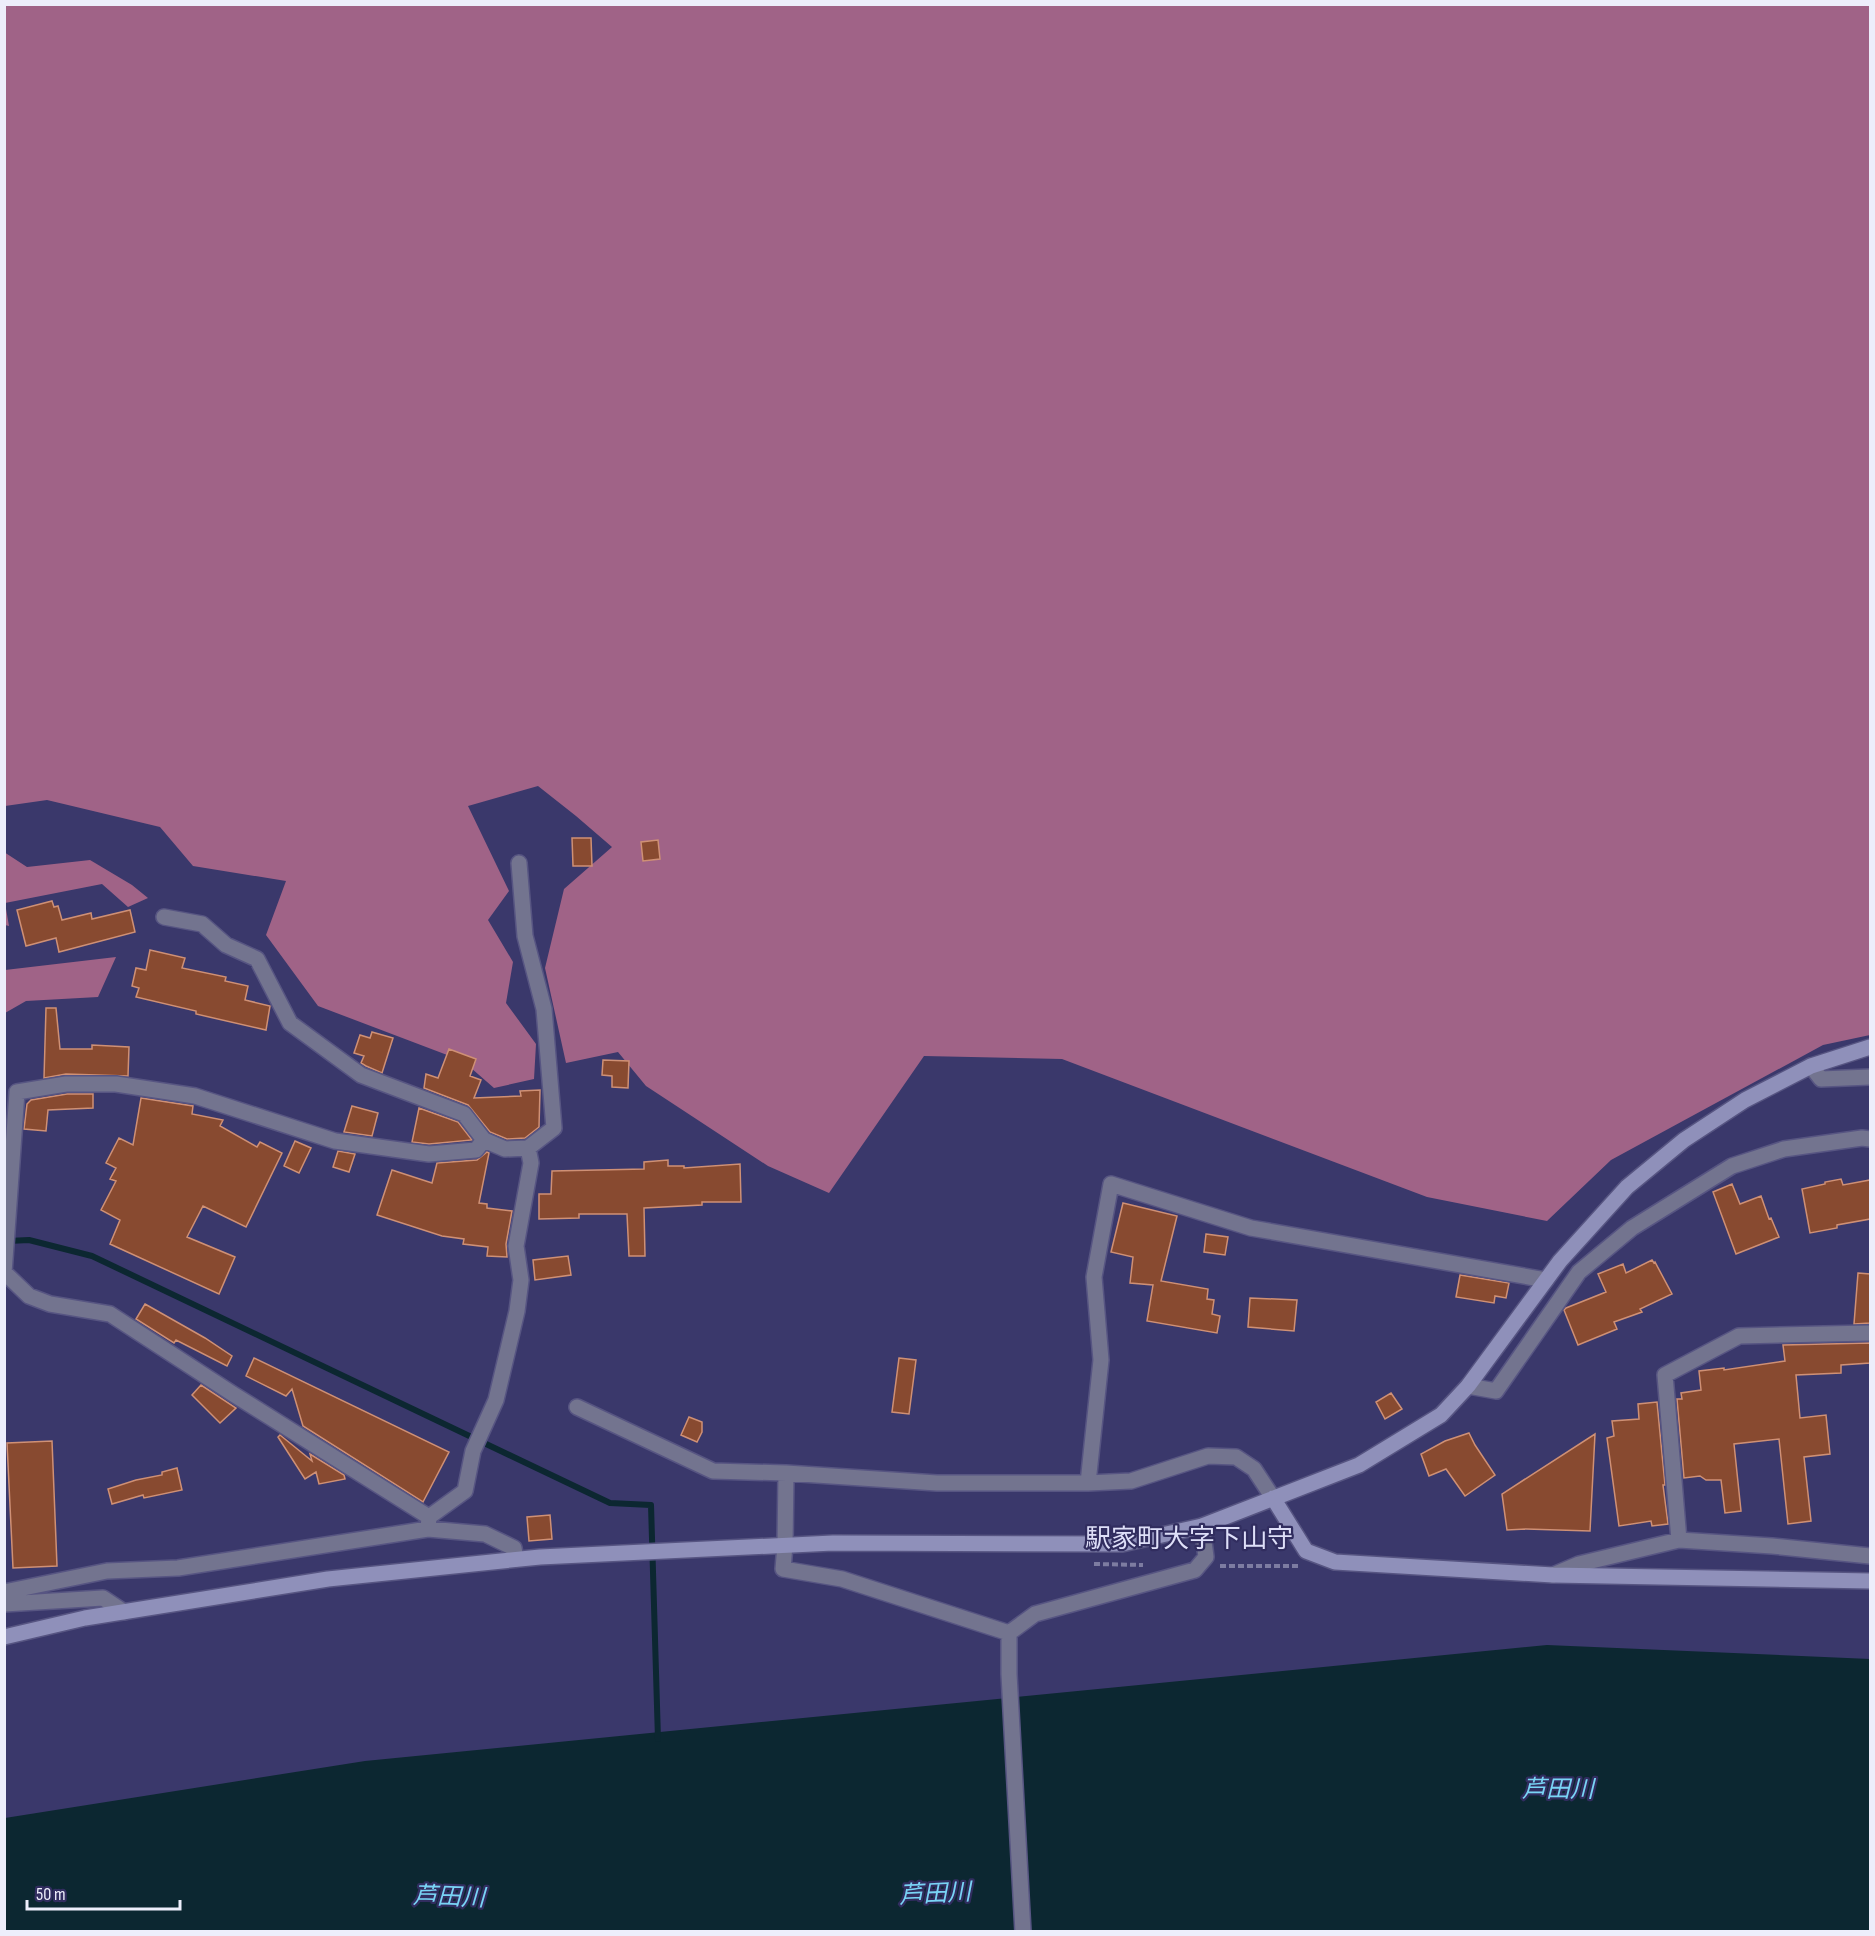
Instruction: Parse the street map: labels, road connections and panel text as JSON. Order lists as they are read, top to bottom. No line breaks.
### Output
{"districts":["駅家町大字下山守"],"water":["芦田川"],"scale_bar":"50 m"}
